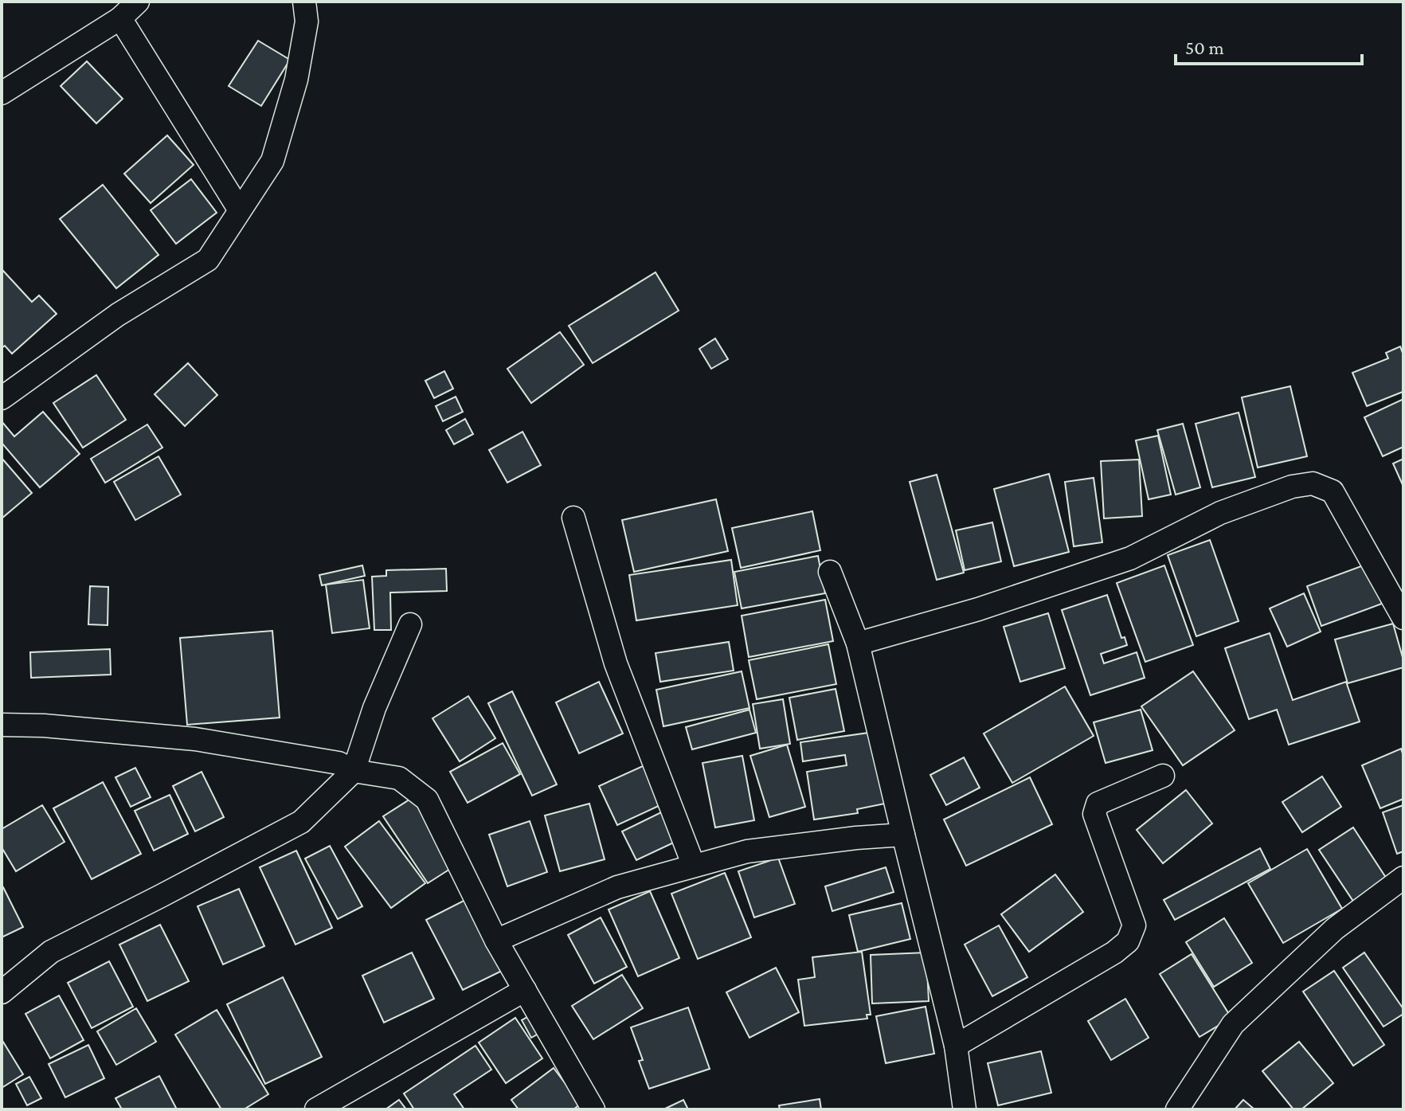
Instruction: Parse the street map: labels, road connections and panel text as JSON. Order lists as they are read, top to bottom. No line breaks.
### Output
{"scale_bar":"50 m"}
